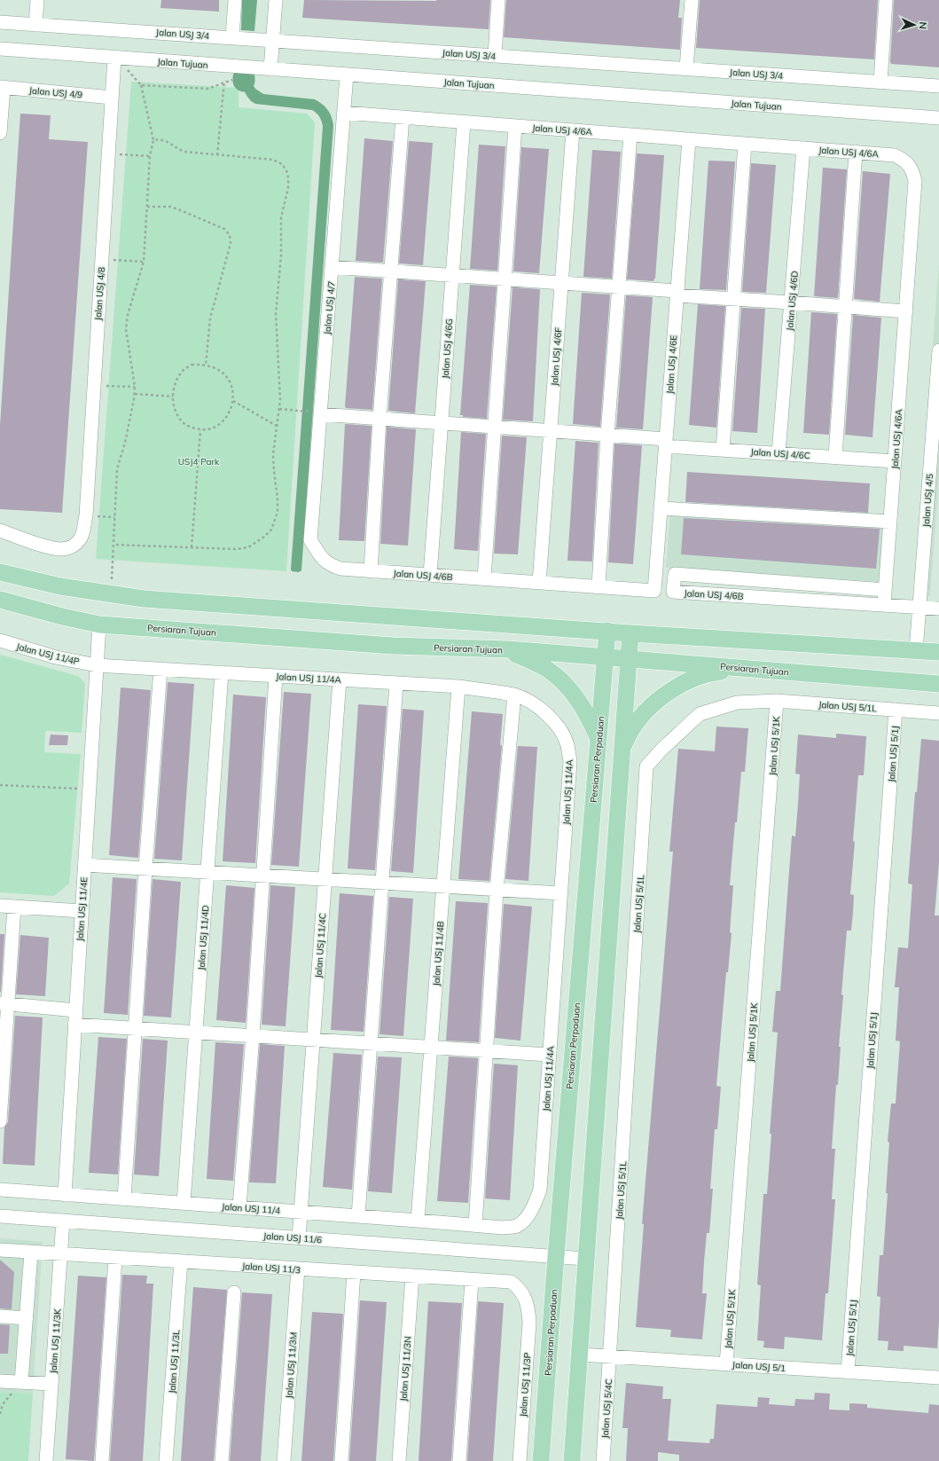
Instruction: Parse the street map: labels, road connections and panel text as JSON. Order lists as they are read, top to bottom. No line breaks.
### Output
{"streets":{"main road":["Persiaran Tujuan","Persiaran Perpaduan"],"street":["Jalan USJ 3/4","Jalan Tujuan","Jalan USJ 4/9","Jalan USJ 4/6A","Jalan USJ 4/8","Jalan USJ 4/6D","Jalan USJ 4/7","Jalan USJ 4/6G","Jalan USJ 4/6F","Jalan USJ 4/6E","Jalan USJ 4/6C","Jalan USJ 4/5","Jalan USJ 4/6B","Jalan USJ 11/4P","Jalan USJ 11/4A","Jalan USJ 5/1L","Jalan USJ 5/1K","Jalan USJ 5/1J","Jalan USJ 11/4E","Jalan USJ 11/4D","Jalan USJ 11/4C","Jalan USJ 11/4B","Jalan USJ 11/4","Jalan USJ 11/6","Jalan USJ 11/3","Jalan USJ 11/3K","Jalan USJ 11/3L","Jalan USJ 11/3M","Jalan USJ 5/1","Jalan USJ 11/3N","Jalan USJ 11/3P","Jalan USJ 5/4C"]},"crossings":[["Jalan Tujuan","Jalan USJ 4/8"],["Jalan Tujuan","Jalan USJ 4/7"],["Jalan USJ 4/9","Jalan USJ 4/8"],["Jalan USJ 4/6A","Jalan USJ 4/6D"],["Jalan USJ 4/6A","Jalan USJ 4/7"],["Jalan USJ 4/6A","Jalan USJ 4/6G"],["Jalan USJ 4/6A","Jalan USJ 4/6F"],["Jalan USJ 4/6A","Jalan USJ 4/6E"],["Jalan USJ 4/6A","Jalan USJ 4/6C"],["Jalan USJ 4/6A","Jalan USJ 4/6B"],["Jalan USJ 4/6D","Jalan USJ 4/6C"],["Jalan USJ 4/7","Jalan USJ 4/6C"],["Jalan USJ 4/7","Jalan USJ 4/6B"],["Jalan USJ 4/6G","Jalan USJ 4/6C"],["Jalan USJ 4/6G","Jalan USJ 4/6B"],["Jalan USJ 4/6F","Jalan USJ 4/6C"],["Jalan USJ 4/6F","Jalan USJ 4/6B"],["Jalan USJ 4/6E","Jalan USJ 4/6C"],["Jalan USJ 4/6E","Jalan USJ 4/6B"],["Jalan USJ 4/5","Jalan USJ 4/6B"],["Persiaran Tujuan","Persiaran Perpaduan"],["Persiaran Tujuan","Jalan USJ 11/4E"],["Jalan USJ 11/4P","Jalan USJ 11/4A"],["Jalan USJ 11/4P","Jalan USJ 11/4E"],["Jalan USJ 11/4A","Jalan USJ 11/4E"],["Jalan USJ 11/4A","Jalan USJ 11/4D"],["Jalan USJ 11/4A","Jalan USJ 11/4C"],["Jalan USJ 11/4A","Jalan USJ 11/4B"],["Jalan USJ 11/4A","Jalan USJ 11/4"],["Jalan USJ 5/1L","Jalan USJ 5/1K"],["Jalan USJ 5/1L","Jalan USJ 5/1J"],["Jalan USJ 5/1L","Jalan USJ 5/1"],["Jalan USJ 5/1L","Jalan USJ 5/4C"],["Jalan USJ 5/1K","Jalan USJ 5/1"],["Jalan USJ 5/1J","Jalan USJ 5/1"],["Persiaran Perpaduan","Jalan USJ 11/6"],["Jalan USJ 11/4E","Jalan USJ 11/4"],["Jalan USJ 11/4D","Jalan USJ 11/4"],["Jalan USJ 11/4C","Jalan USJ 11/4"],["Jalan USJ 11/4C","Jalan USJ 11/6"],["Jalan USJ 11/4B","Jalan USJ 11/4"],["Jalan USJ 11/6","Jalan USJ 11/3K"],["Jalan USJ 11/3","Jalan USJ 11/3K"],["Jalan USJ 11/3","Jalan USJ 11/3L"],["Jalan USJ 11/3","Jalan USJ 11/3M"],["Jalan USJ 11/3","Jalan USJ 11/3N"],["Jalan USJ 11/3","Jalan USJ 11/3P"],["Jalan USJ 5/1","Jalan USJ 5/4C"]],"parks":["USJ4 Park"],"north":"right"}
